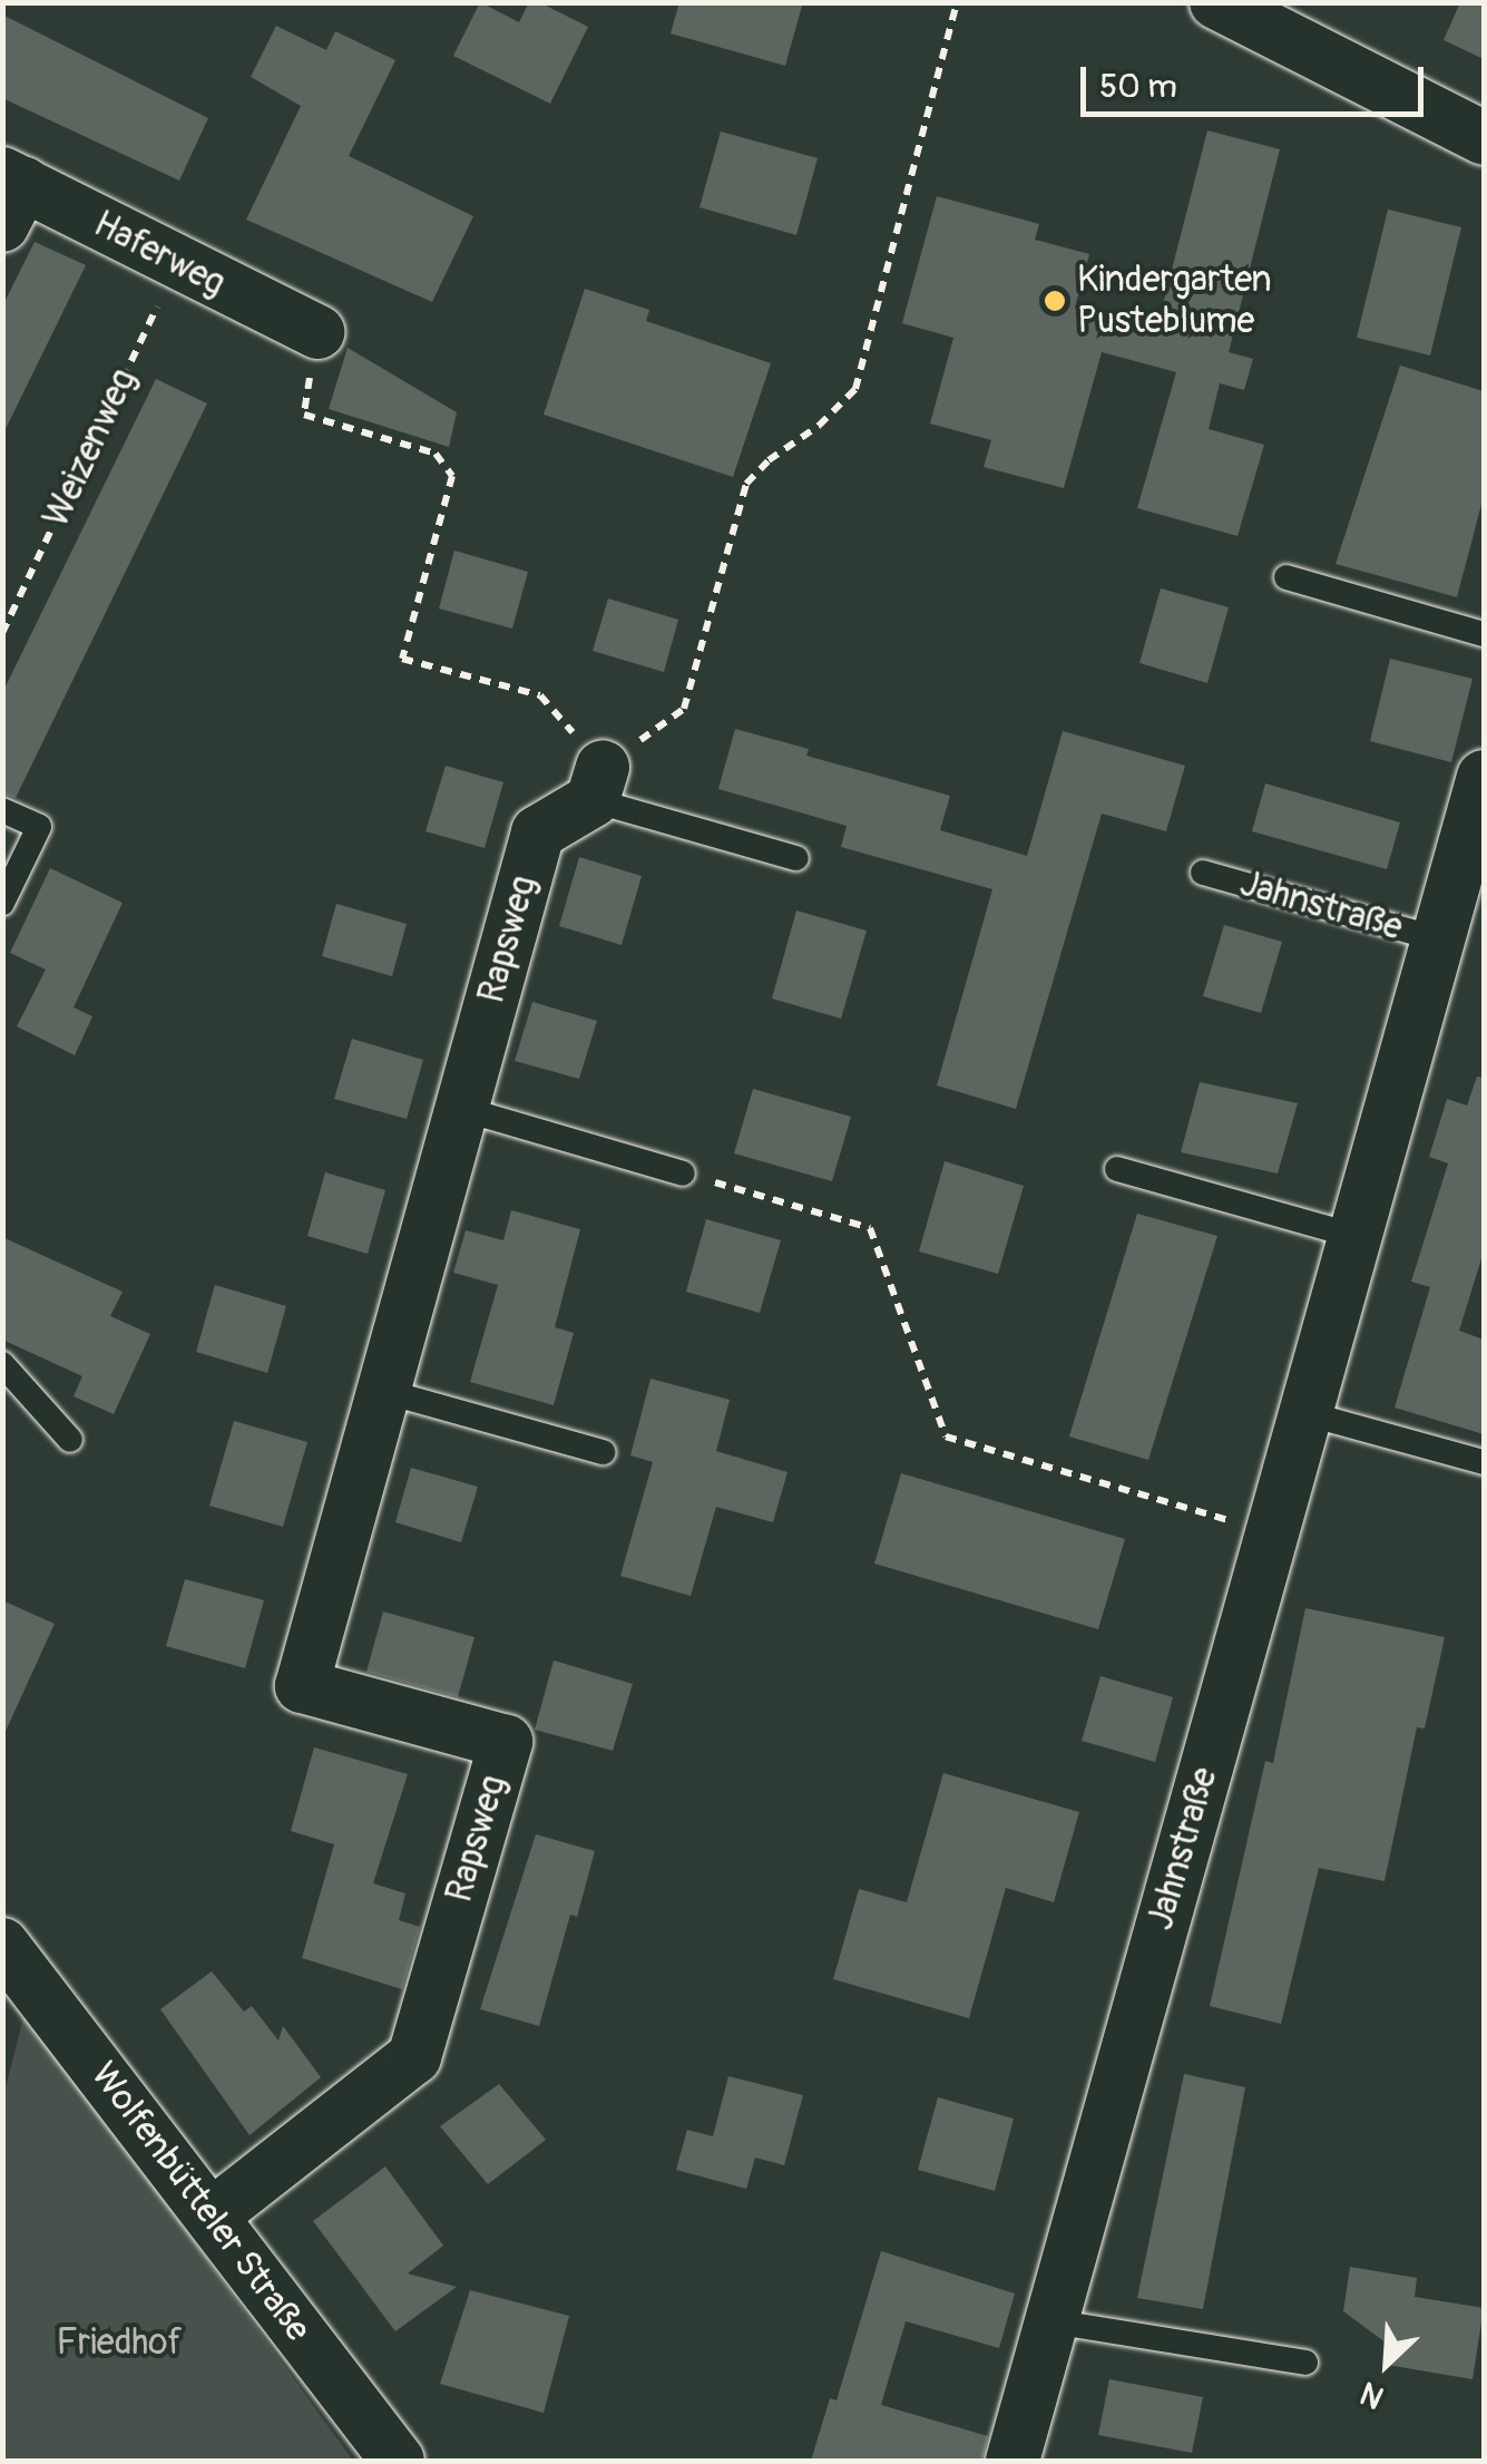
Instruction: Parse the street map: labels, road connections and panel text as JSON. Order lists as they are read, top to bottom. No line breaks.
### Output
{"streets":{"street":["Haferweg","Jahnstraße","Rapsweg","Wolfenbütteler Straße"],"path":["Weizenweg"]},"crossings":[["Haferweg","Weizenweg"],["Rapsweg","Wolfenbütteler Straße"]],"parks":["Friedhof"],"places":["Kindergarten Pusteblume"],"scale_bar":"50 m","north":"bottom left"}
